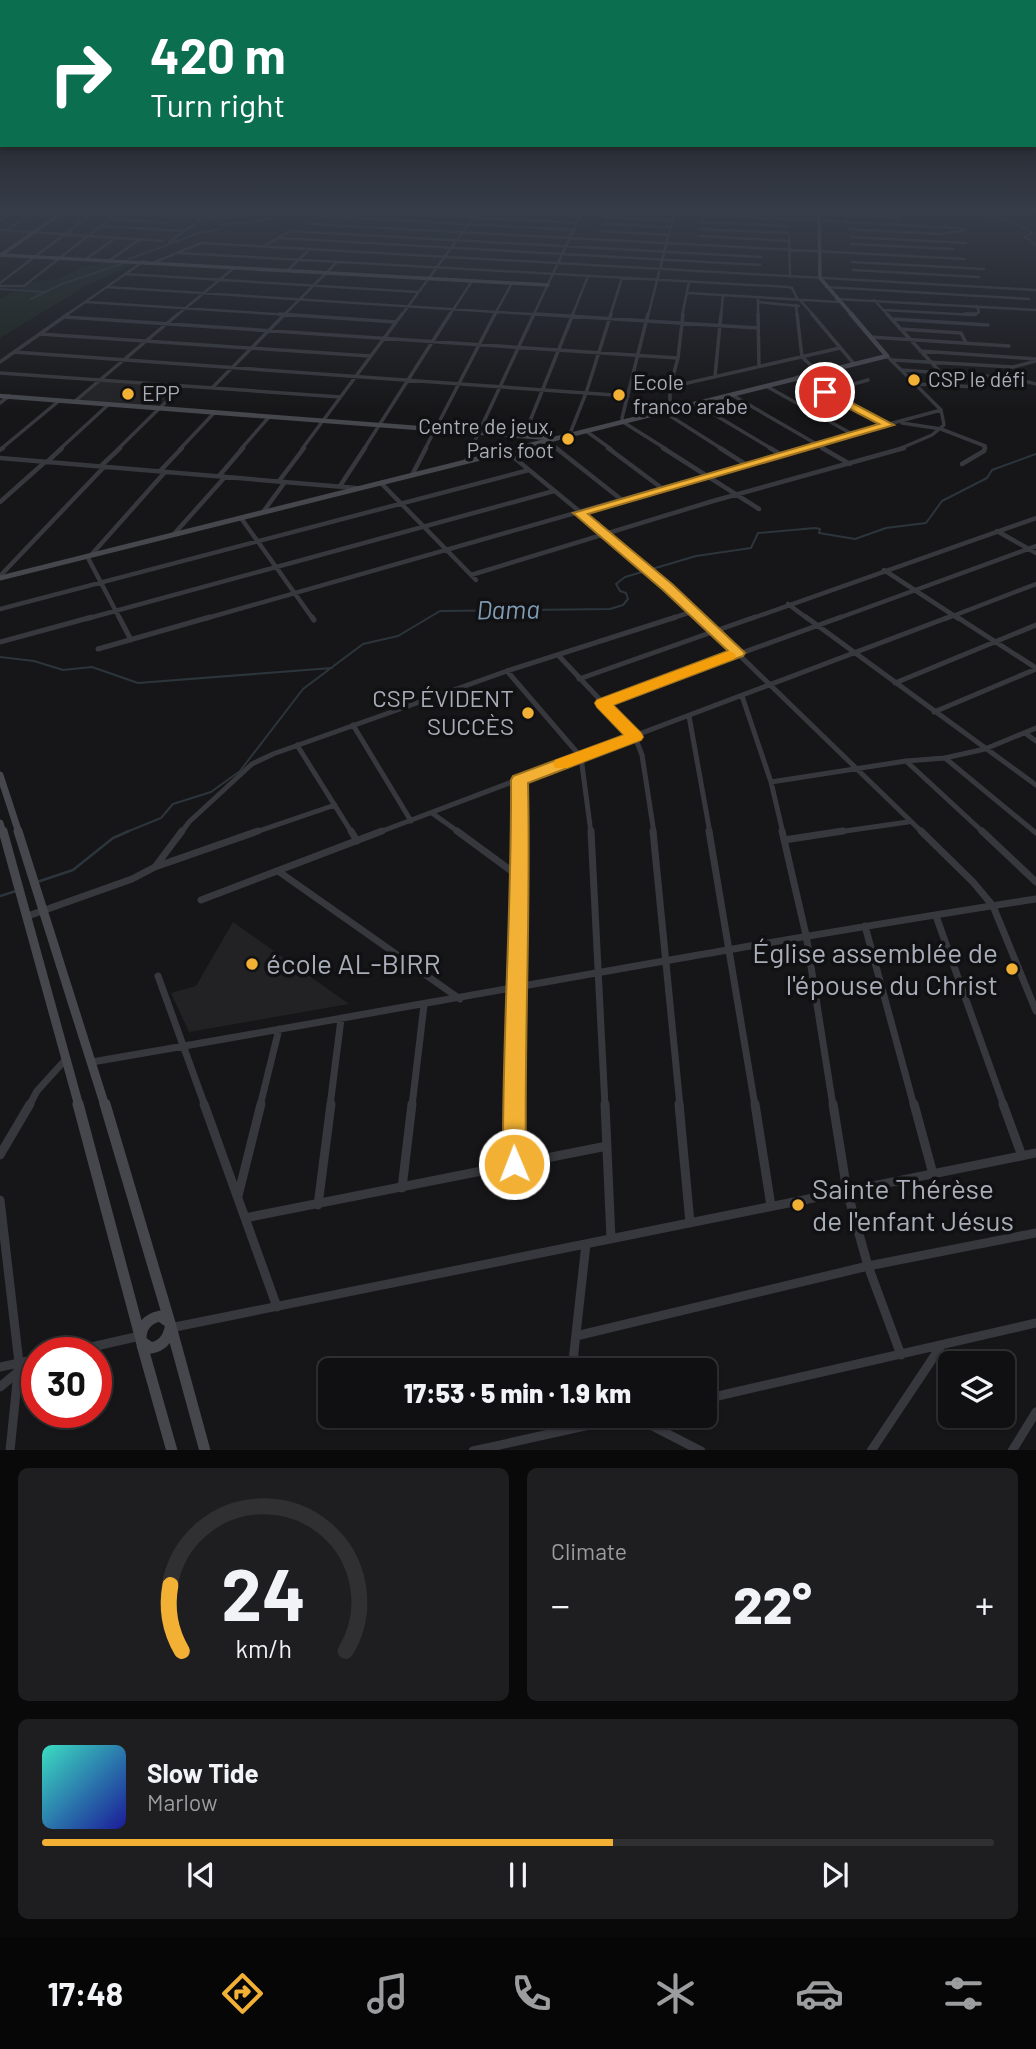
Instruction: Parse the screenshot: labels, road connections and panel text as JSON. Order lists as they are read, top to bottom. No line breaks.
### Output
{"water":["Dama"],"places":["CSP le défi","EPP","Ecole franco arabe","Centre de jeux, Paris foot","CSP ÉVIDENT SUCCÈS","école AL-BIRR","Église assemblée de l'épouse du Christ","Sainte Thérèse de l'enfant Jésus"],"page":{"turn":["420 m","Turn right"],"limit":"30","trip":"17:53 · 5 min · 1.9 km","tile":"Climate","heat":["−","22°","+"],"song":["Slow Tide","Marlow"],"tabs":"17:48","gauge":["24","km/h"]}}
